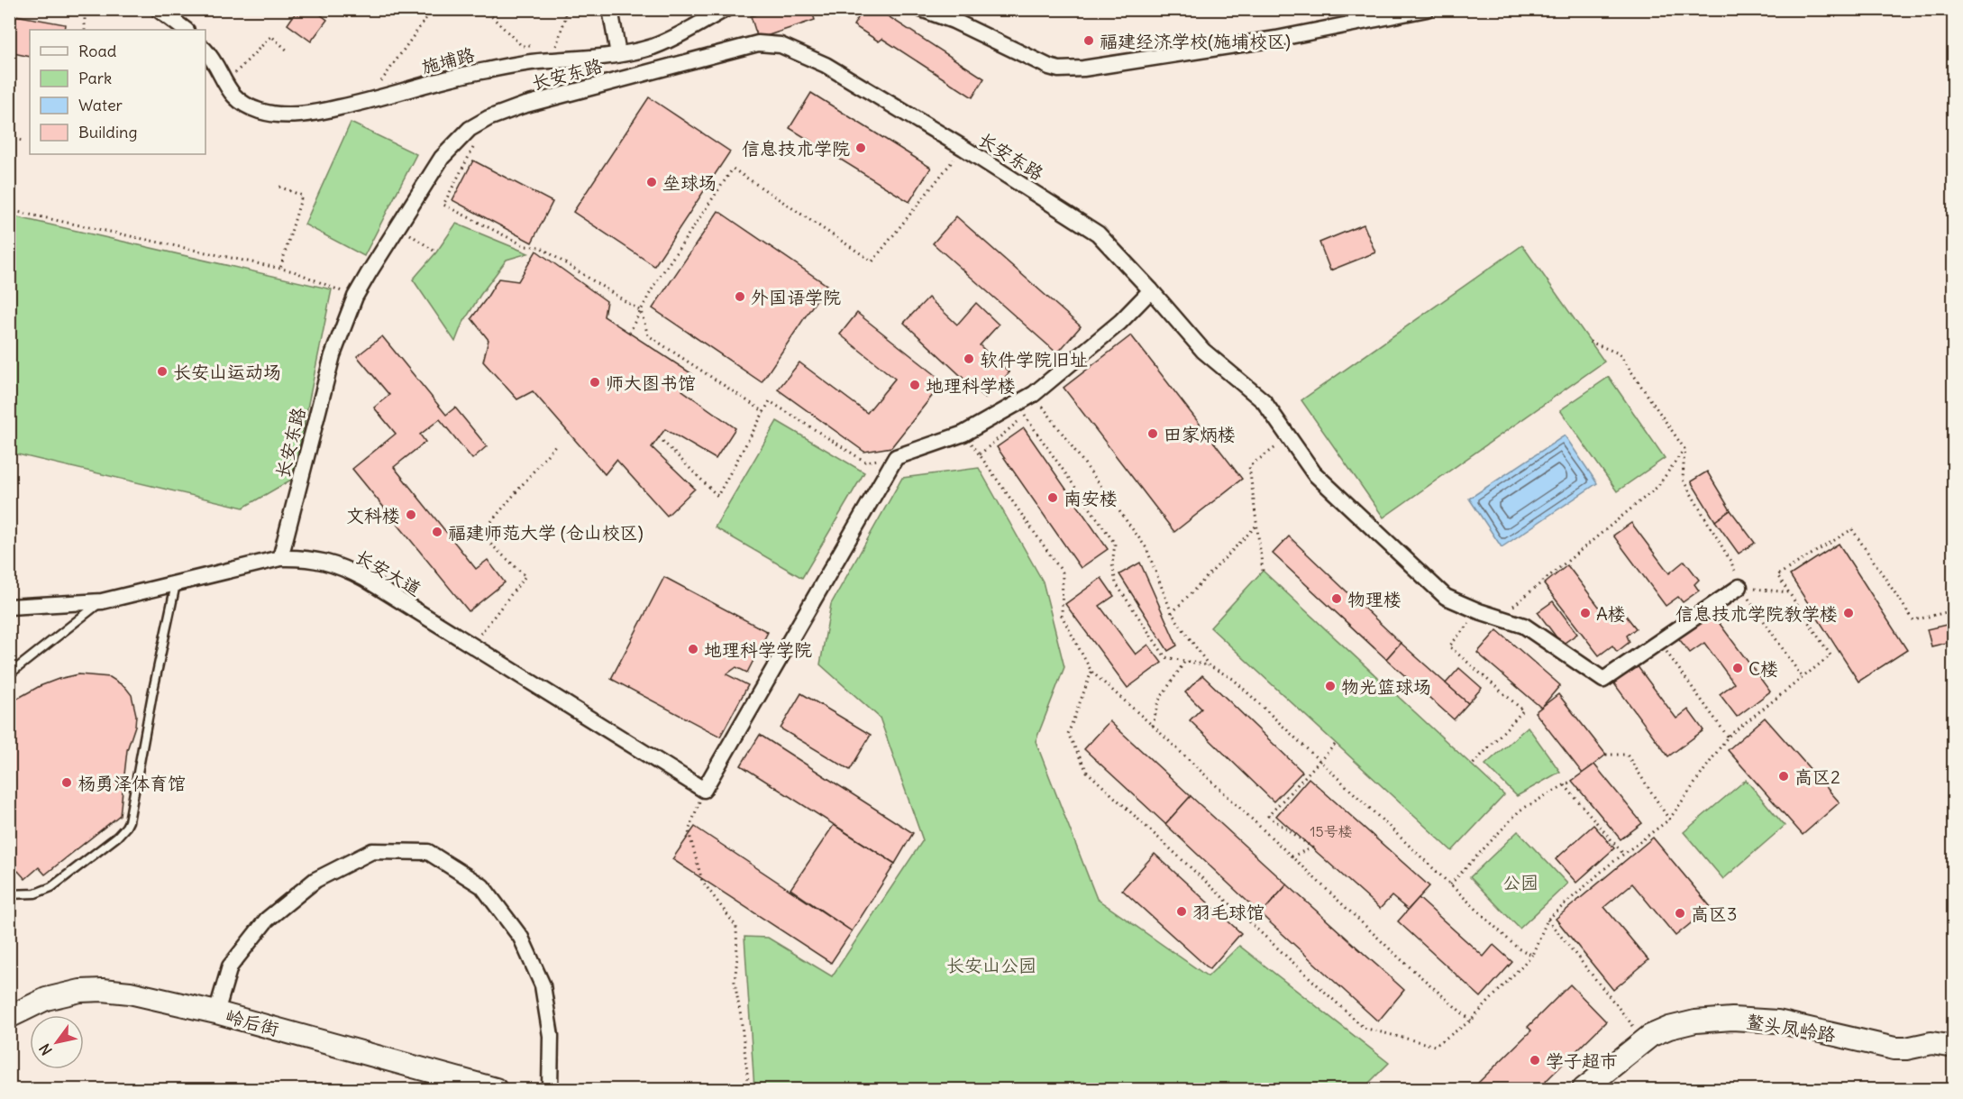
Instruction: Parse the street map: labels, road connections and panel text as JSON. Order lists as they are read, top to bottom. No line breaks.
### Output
{"streets":{"street":["施埔路","长安东路","长安大道","岭后街","鳌头凤岭路"]},"crossings":[["长安东路","长安大道"]],"parks":["公园","长安山公园"],"places":["福建经济学校(施埔校区)","信息技术学院","垒球场","外国语学院","软件学院旧址","长安山运动场","师大图书馆","地理科学楼","田家炳楼","南安楼","文科楼","福建师范大学 (仓山校区)","物理楼","A楼","信息技术学院教学楼","地理科学学院","C楼","物光篮球场","高区2","杨勇泽体育馆","羽毛球馆","高区3","学子超市"],"house_numbers":["15号楼"],"legend":["Road","Park","Water","Building"],"north":"bottom left"}
